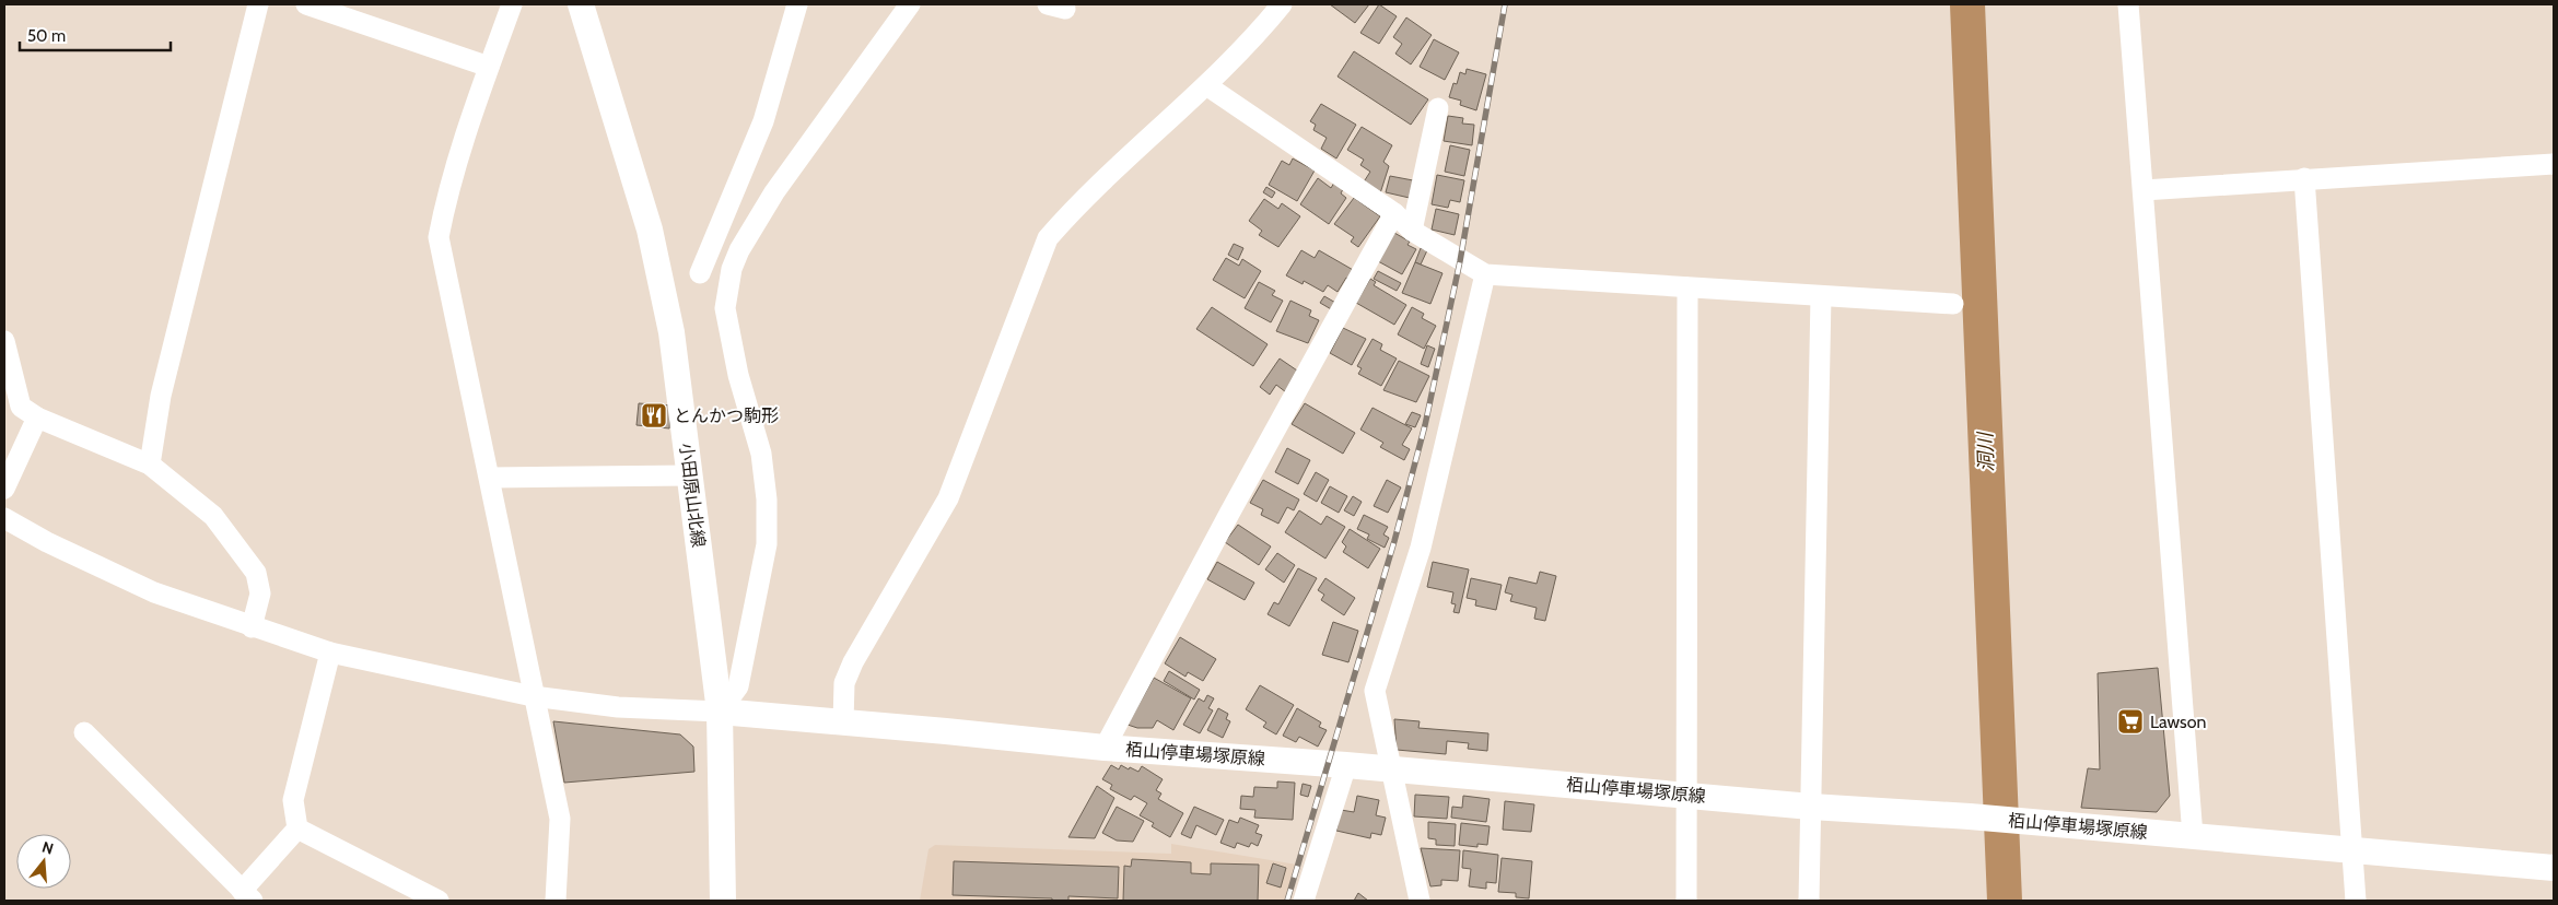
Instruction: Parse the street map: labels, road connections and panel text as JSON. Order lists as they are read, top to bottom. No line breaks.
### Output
{"streets":{"main road":["小田原山北線","栢山停車場塚原線"]},"crossings":[["小田原山北線","栢山停車場塚原線"]],"water":["洞川"],"places":{"restaurant":["とんかつ駒形"],"supermarket":["Lawson"]},"scale_bar":"50 m","north":"top"}
